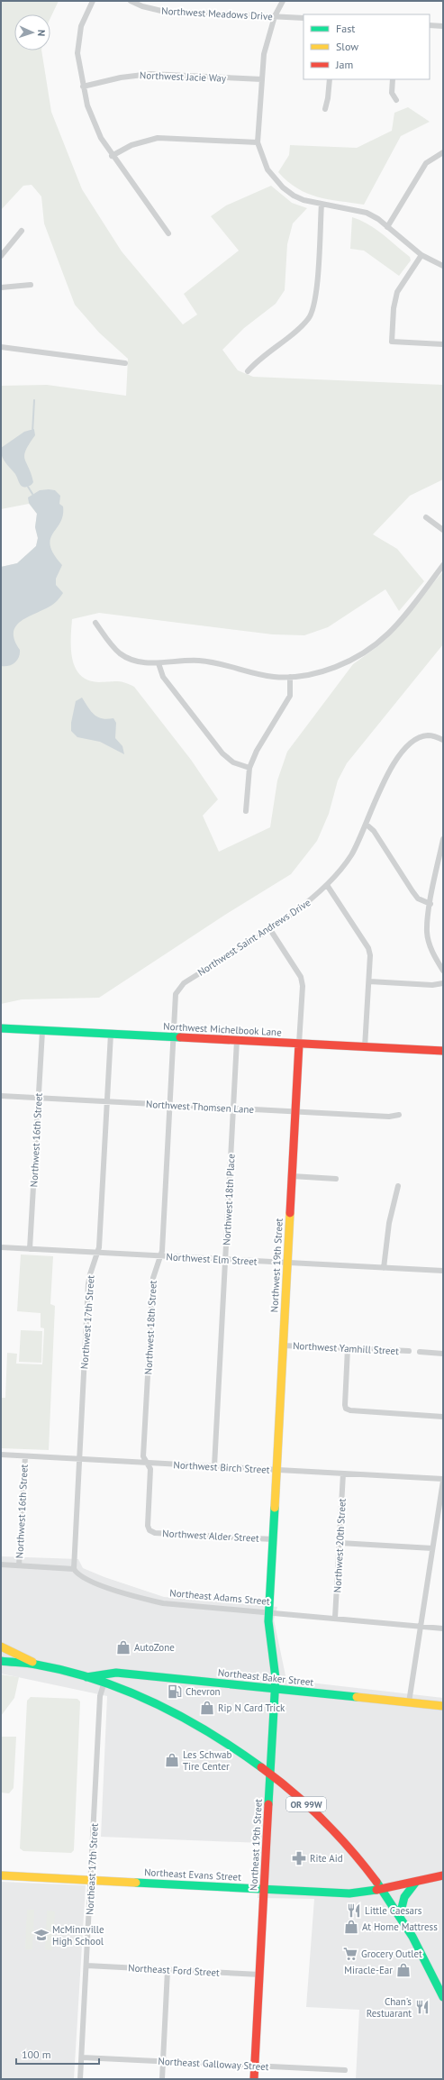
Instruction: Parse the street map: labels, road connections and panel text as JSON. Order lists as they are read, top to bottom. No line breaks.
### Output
{"streets":{"main road":["Northwest Michelbook Lane","Northwest 19th Street","Northeast Baker Street","OR 99W","Northeast 19th Street","Northeast Evans Street"],"street":["Northwest Meadows Drive","Northwest Jacie Way","Northwest Saint Andrews Drive","Northwest Thomsen Lane","Northwest 16th Street","Northwest 18th Place","Northwest Elm Street","Northwest 17th Street","Northwest 18th Street","Northwest Yamhill Street","Northwest Birch Street","Northwest Alder Street","Northwest 20th Street","Northeast Adams Street","Northeast 17th Street","Northeast Ford Street","Northeast Galloway Street"]},"crossings":[["Northwest Saint Andrews Drive","Northwest Michelbook Lane"],["Northwest Saint Andrews Drive","Northwest 19th Street"],["Northwest Saint Andrews Drive","Northwest 18th Street"],["Northwest Michelbook Lane","Northwest 16th Street"],["Northwest Michelbook Lane","Northwest 18th Place"],["Northwest Michelbook Lane","Northwest 19th Street"],["Northwest Michelbook Lane","Northwest 17th Street"],["Northwest Michelbook Lane","Northwest 18th Street"],["Northwest Thomsen Lane","Northwest 16th Street"],["Northwest Thomsen Lane","Northwest 18th Place"],["Northwest Thomsen Lane","Northwest 19th Street"],["Northwest Thomsen Lane","Northwest 17th Street"],["Northwest Thomsen Lane","Northwest 18th Street"],["Northwest 16th Street","Northwest Elm Street"],["Northwest 16th Street","Northwest Birch Street"],["Northwest 18th Place","Northwest Elm Street"],["Northwest 18th Place","Northwest Birch Street"],["Northwest Elm Street","Northwest 19th Street"],["Northwest Elm Street","Northwest 17th Street"],["Northwest Elm Street","Northwest 18th Street"],["Northwest 19th Street","Northwest Yamhill Street"],["Northwest 19th Street","Northwest Birch Street"],["Northwest 19th Street","Northwest Alder Street"],["Northwest 19th Street","Northeast Adams Street"],["Northwest 19th Street","Northeast 19th Street"],["Northwest 17th Street","Northwest Birch Street"],["Northwest 17th Street","Northeast Adams Street"],["Northwest 18th Street","Northwest Birch Street"],["Northwest 18th Street","Northwest Alder Street"],["Northwest Birch Street","Northwest 20th Street"],["Northwest 20th Street","Northeast Adams Street"],["Northeast Adams Street","Northeast 19th Street"],["Northeast Baker Street","OR 99W"],["Northeast Baker Street","Northeast 19th Street"],["OR 99W","Northeast 19th Street"],["OR 99W","Northeast 17th Street"],["OR 99W","Northeast Evans Street"],["Northeast 19th Street","Northeast Evans Street"],["Northeast 19th Street","Northeast Ford Street"],["Northeast 19th Street","Northeast Galloway Street"],["Northeast 17th Street","Northeast Evans Street"],["Northeast 17th Street","Northeast Ford Street"],["Northeast 17th Street","Northeast Galloway Street"]],"places":{"shop":["AutoZone","Rip N Card Trick","Les Schwab Tire Center","At Home Mattress","Miracle-Ear"],"fuel station":["Chevron"],"pharmacy":["Rite Aid"],"restaurant":["Little Caesars","Chan's Restuarant"],"school or university":["McMinnville High School"],"supermarket":["Grocery Outlet"]},"legend":["Fast","Slow","Jam"],"scale_bar":"100 m","north":"right"}
